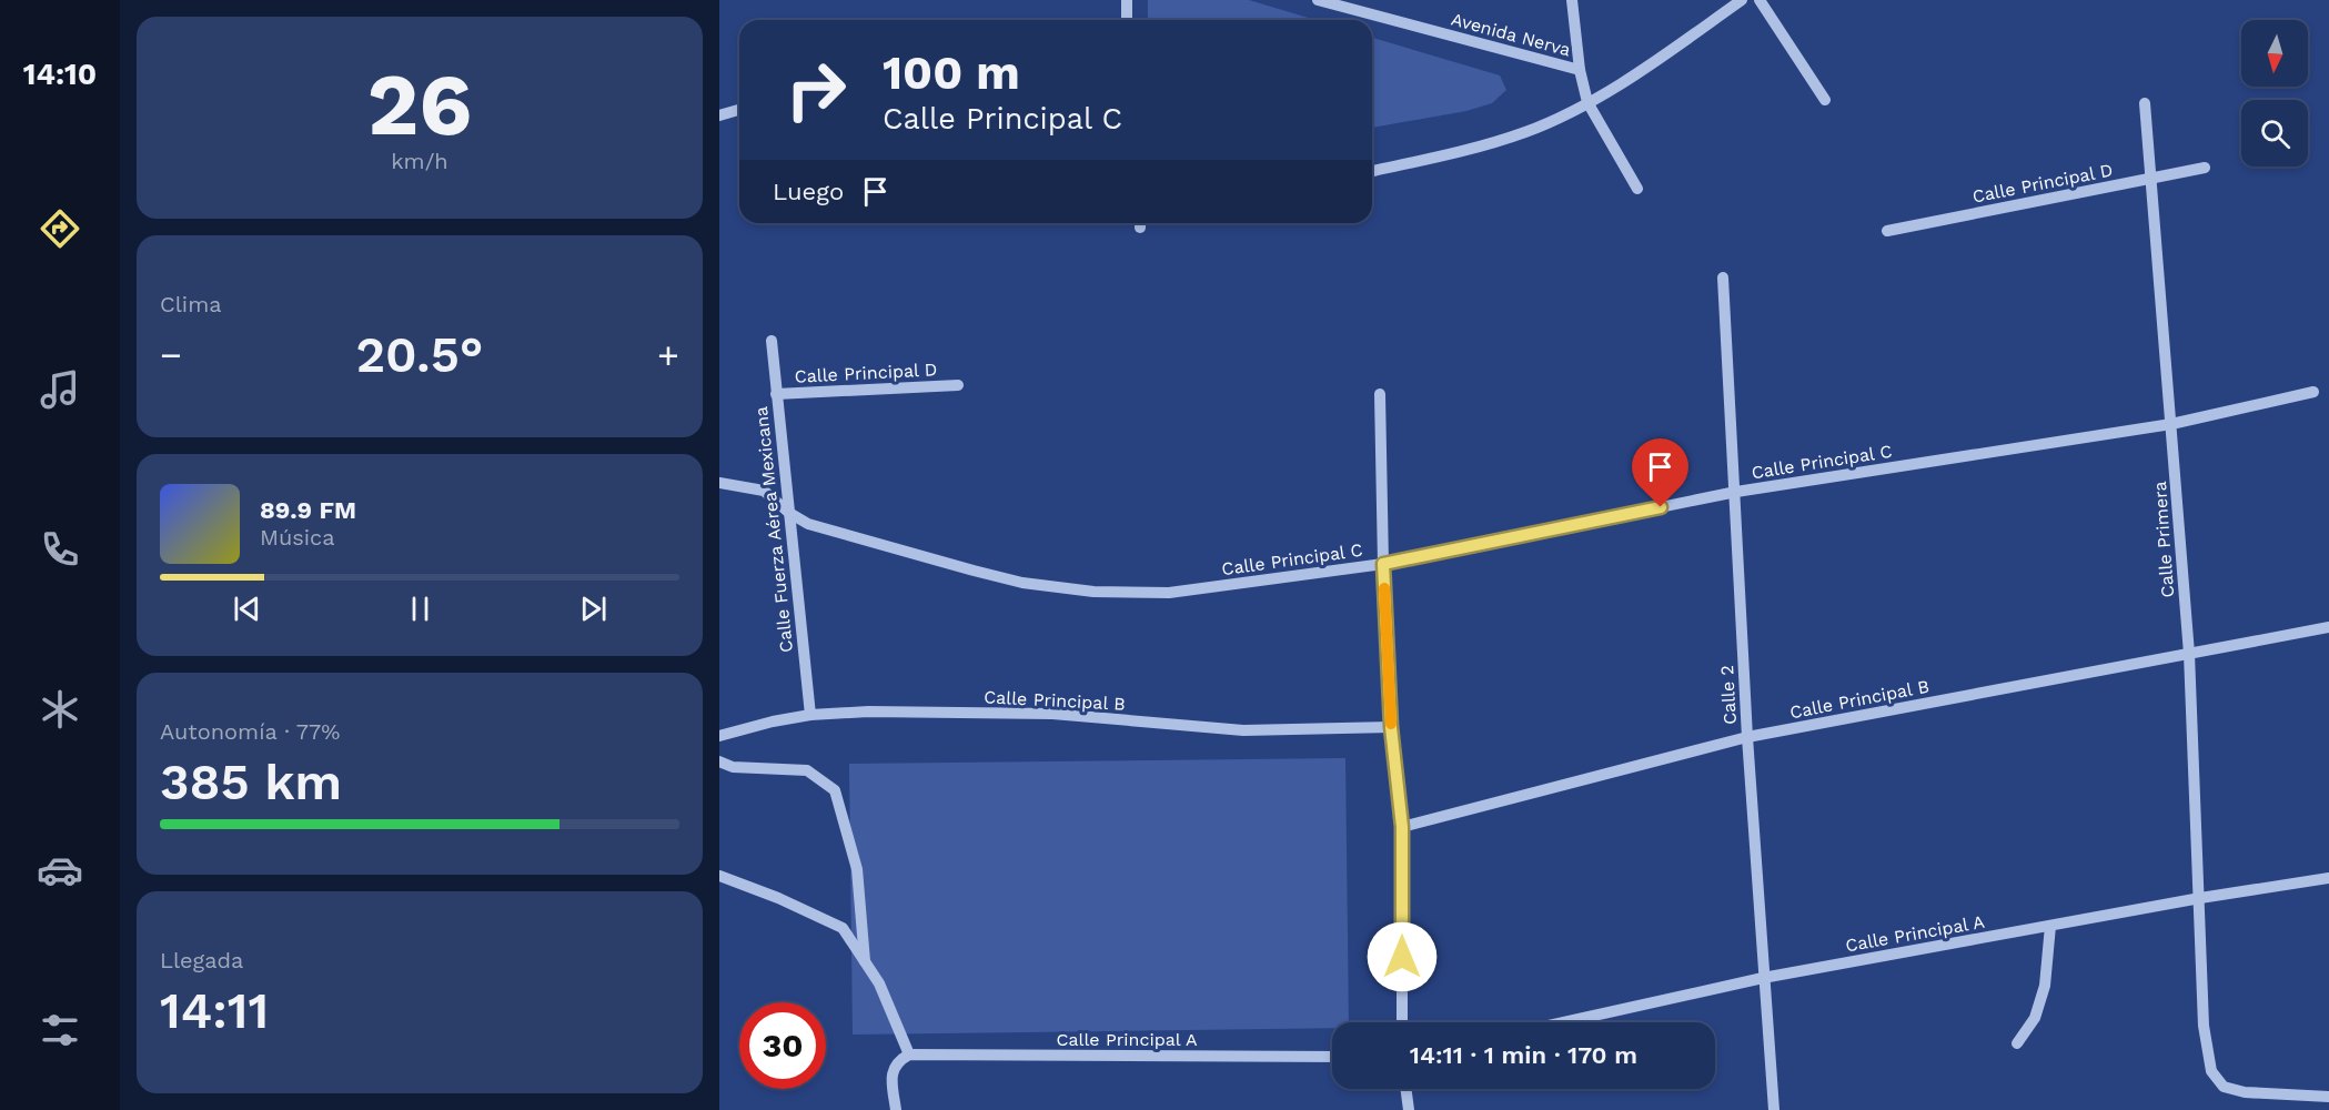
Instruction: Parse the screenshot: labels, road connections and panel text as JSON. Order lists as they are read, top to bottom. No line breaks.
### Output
{"streets":{"street":["Avenida Nerva","Calle Principal D","Calle Principal C","Calle Fuerza Aérea Mexicana","Calle Primera","Calle 2","Calle Principal B","Calle Principal A"]},"crossings":[["Calle Principal D","Calle Fuerza Aérea Mexicana"],["Calle Principal D","Calle Primera"],["Calle Principal C","Calle Fuerza Aérea Mexicana"],["Calle Principal C","Calle Primera"],["Calle Principal C","Calle 2"],["Calle Fuerza Aérea Mexicana","Calle Principal B"],["Calle Primera","Calle Principal B"],["Calle Primera","Calle Principal A"],["Calle 2","Calle Principal B"],["Calle 2","Calle Principal A"]],"north":"bottom","page":{"tabs":"14:10","tile":[["26","km/h"],"Clima",["Autonomía · 77%","385 km"],["Llegada","14:11"]],"turn":["100 m","Calle Principal C"],"then":"Luego","heat":["−","20.5°","+"],"song":["89.9 FM","Música"],"limit":"30","trip":"14:11 · 1 min · 170 m"}}
